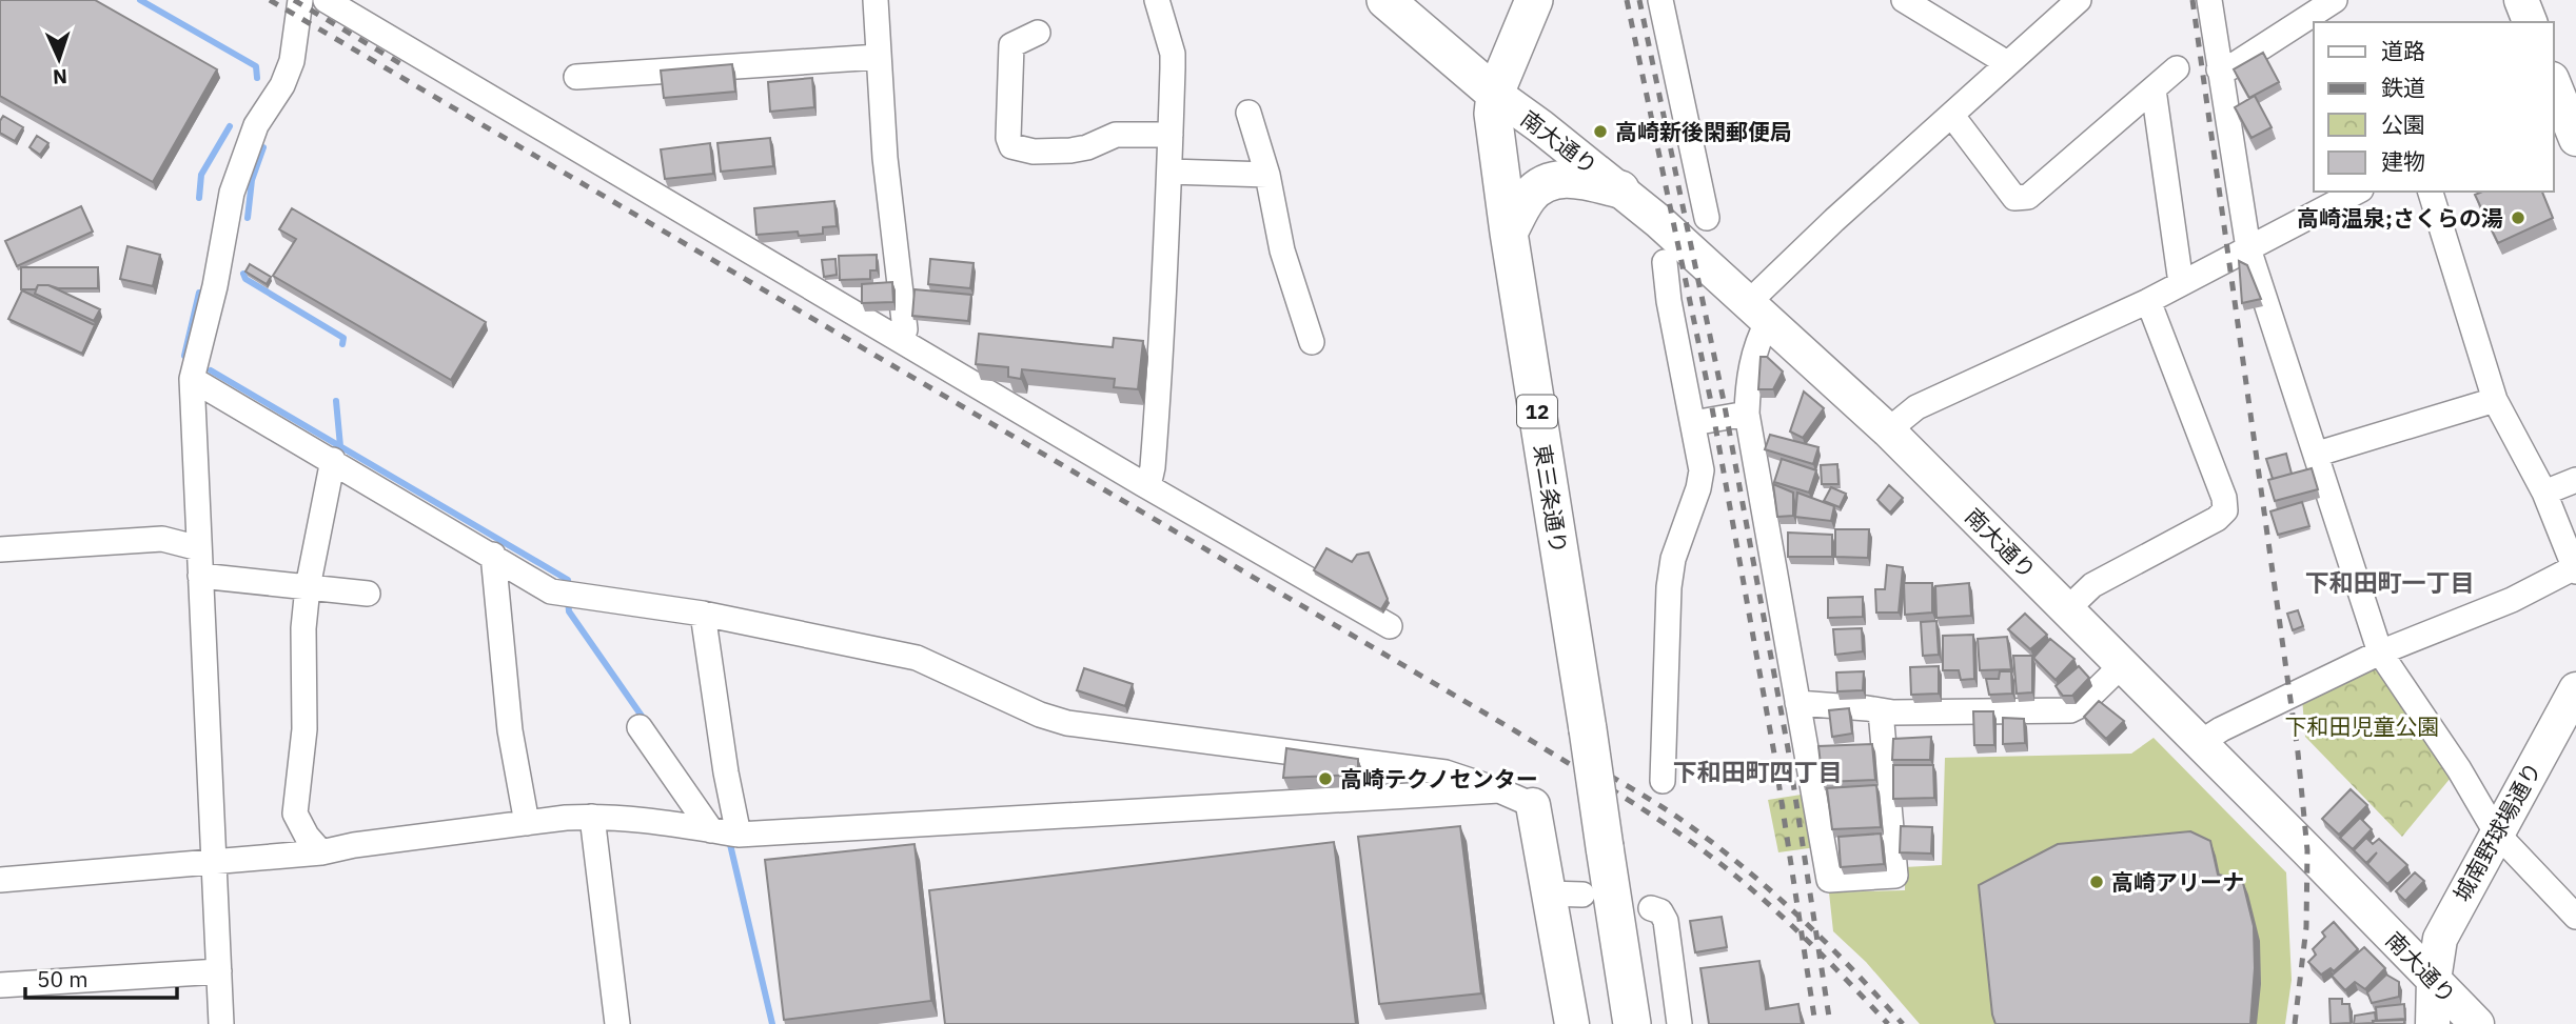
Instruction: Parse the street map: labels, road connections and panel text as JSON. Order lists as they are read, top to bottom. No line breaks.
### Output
{"streets":{"main road":["南大通り","12","東三条通り","城南野球場通り"]},"crossings":[["南大通り","東三条通り"],["南大通り","城南野球場通り"]],"districts":["下和田町一丁目","下和田町四丁目"],"parks":["下和田児童公園"],"places":["高崎新後閑郵便局","高崎温泉;さくらの湯","高崎テクノセンター","高崎アリーナ"],"legend":["道路","鉄道","公園","建物"],"scale_bar":"50 m","north":"bottom"}
